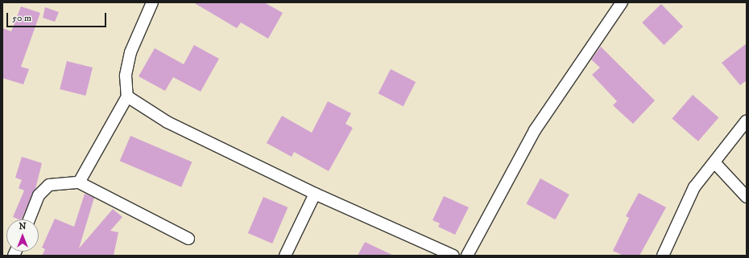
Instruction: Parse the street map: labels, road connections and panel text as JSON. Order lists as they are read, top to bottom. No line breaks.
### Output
{"scale_bar":"50 m","north":"top"}
